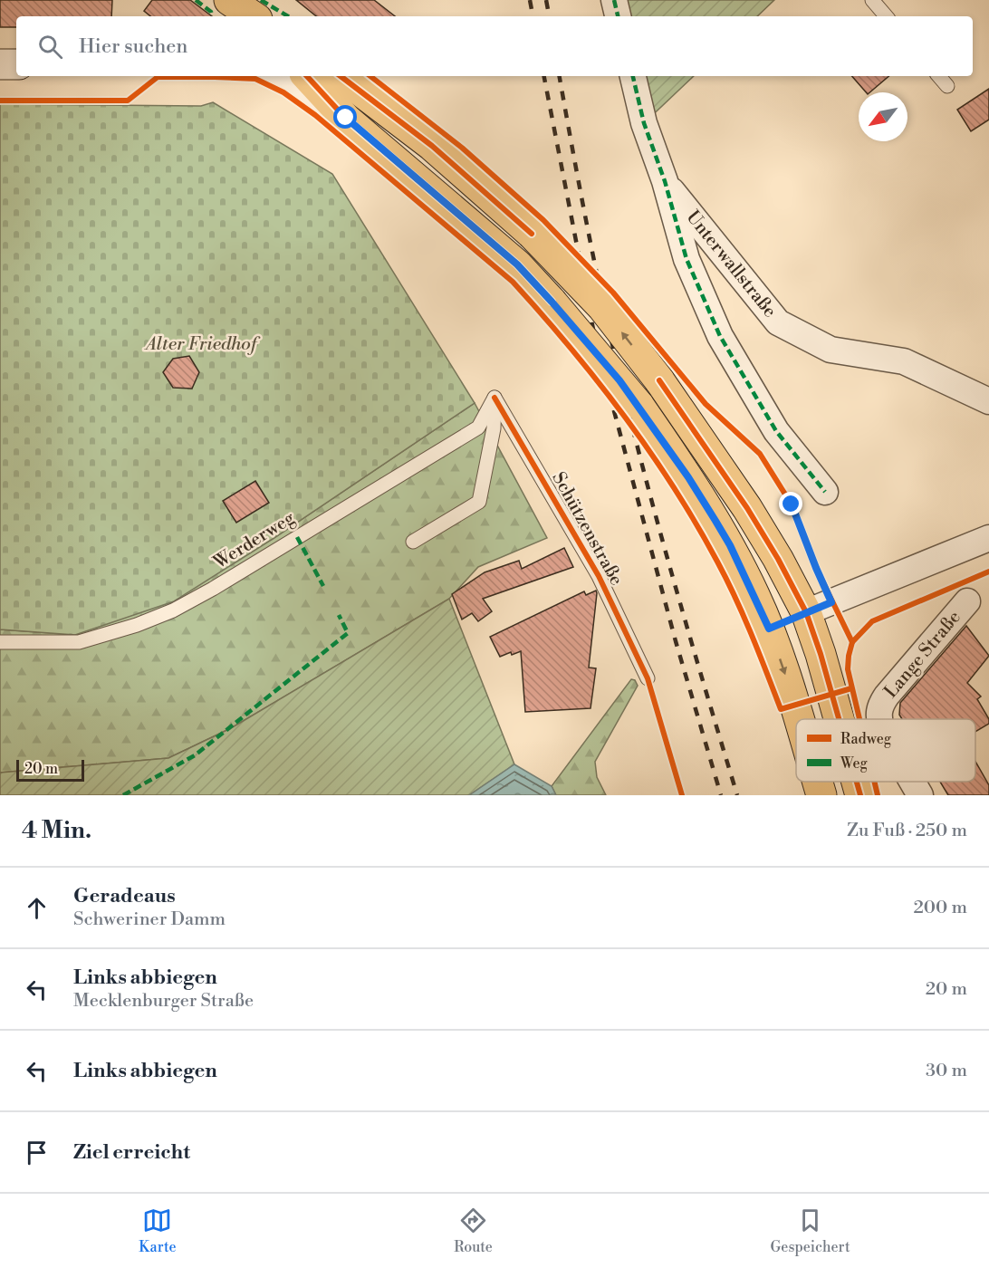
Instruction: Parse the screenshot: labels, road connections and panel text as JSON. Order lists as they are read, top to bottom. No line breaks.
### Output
{"streets":{"street":["Unterwallstraße","Lange Straße"],"lane":["Schützenstraße","Werderweg"]},"crossings":[["Schützenstraße","Werderweg"]],"parks":["Alter Friedhof"],"legend":["Radweg","Weg"],"scale_bar":"20 m","north":"bottom left","page":{"search":"Hier suchen","scale":"20 m","heading":["4 Min.","Zu Fuß · 250 m"],"list":[["Geradeaus","Schweriner Damm","200 m"],["Links abbiegen","Mecklenburger Straße","20 m"],["Links abbiegen","30 m"],"Ziel erreicht"],"nav":["Karte","Route","Gespeichert"]}}
